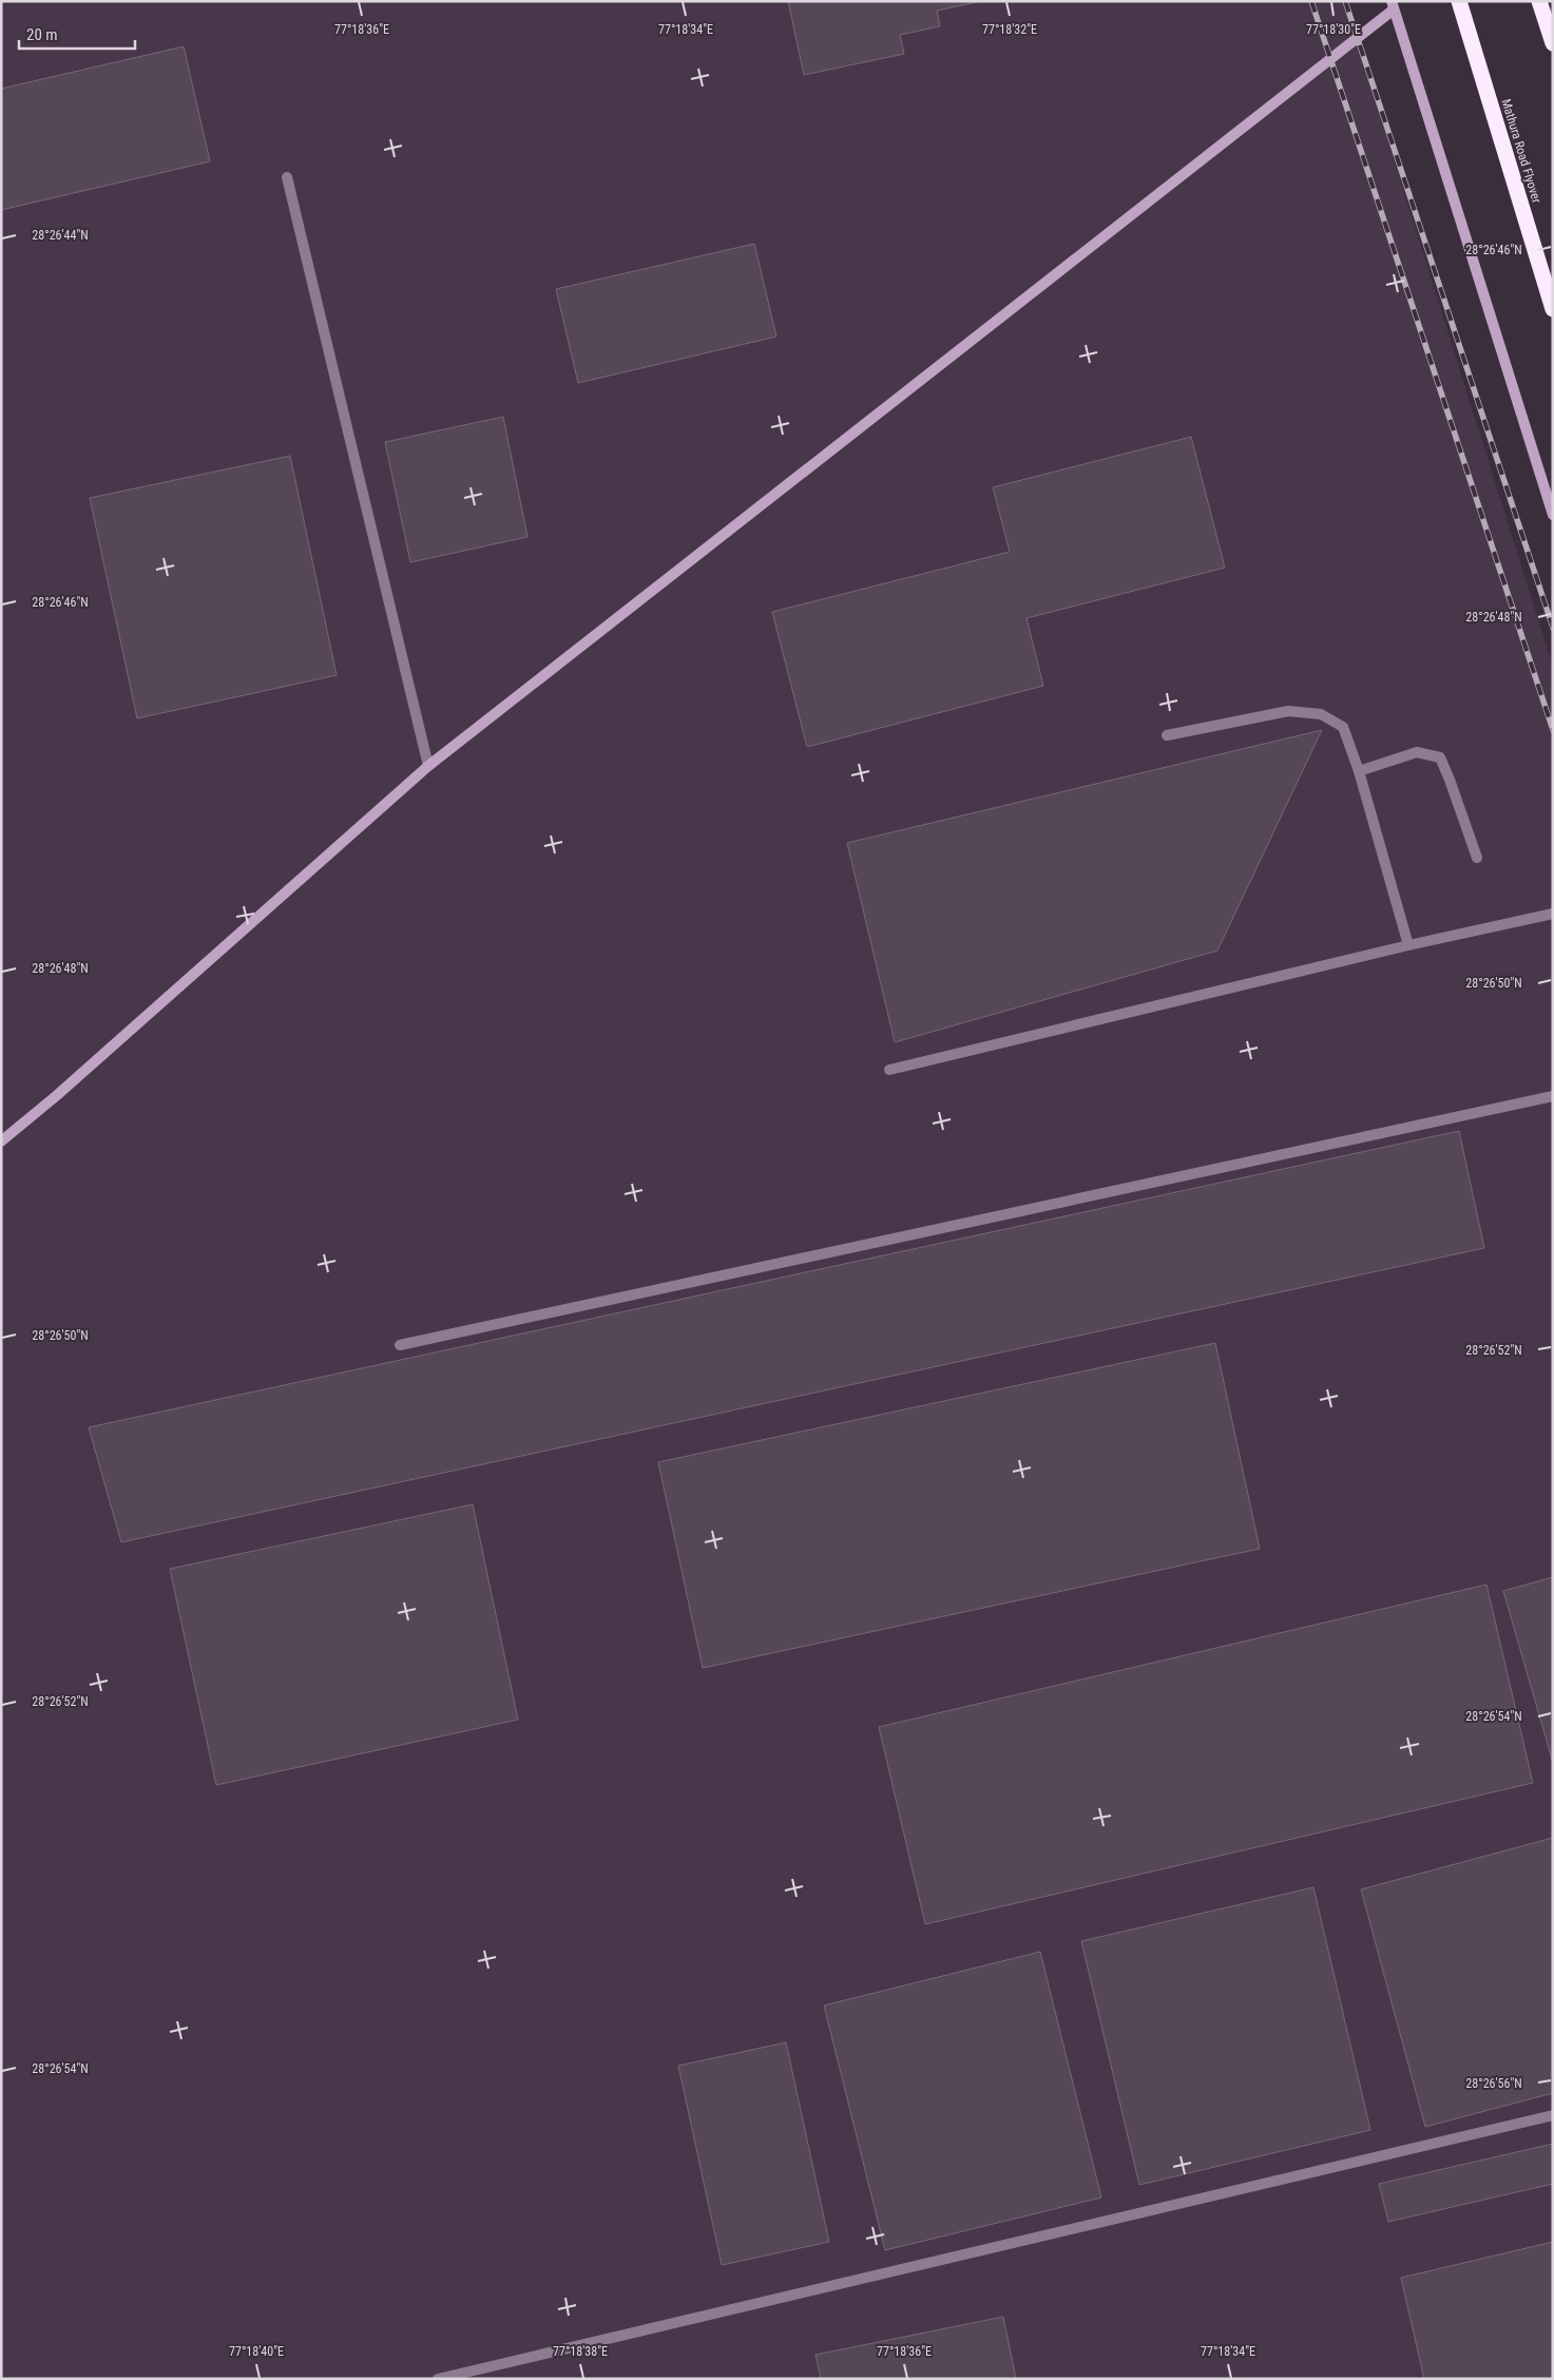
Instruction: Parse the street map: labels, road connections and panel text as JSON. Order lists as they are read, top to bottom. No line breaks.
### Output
{"streets":{"highway":["Mathura Road Flyover"]},"scale_bar":"20 m","coordinates":["77°18'36\"E","77°18'34\"E","77°18'32\"E","77°18'30\"E","28°26'44\"N","28°26'46\"N","28°26'48\"N","28°26'50\"N","28°26'52\"N","28°26'54\"N","28°26'56\"N","77°18'40\"E","77°18'38\"E"]}
